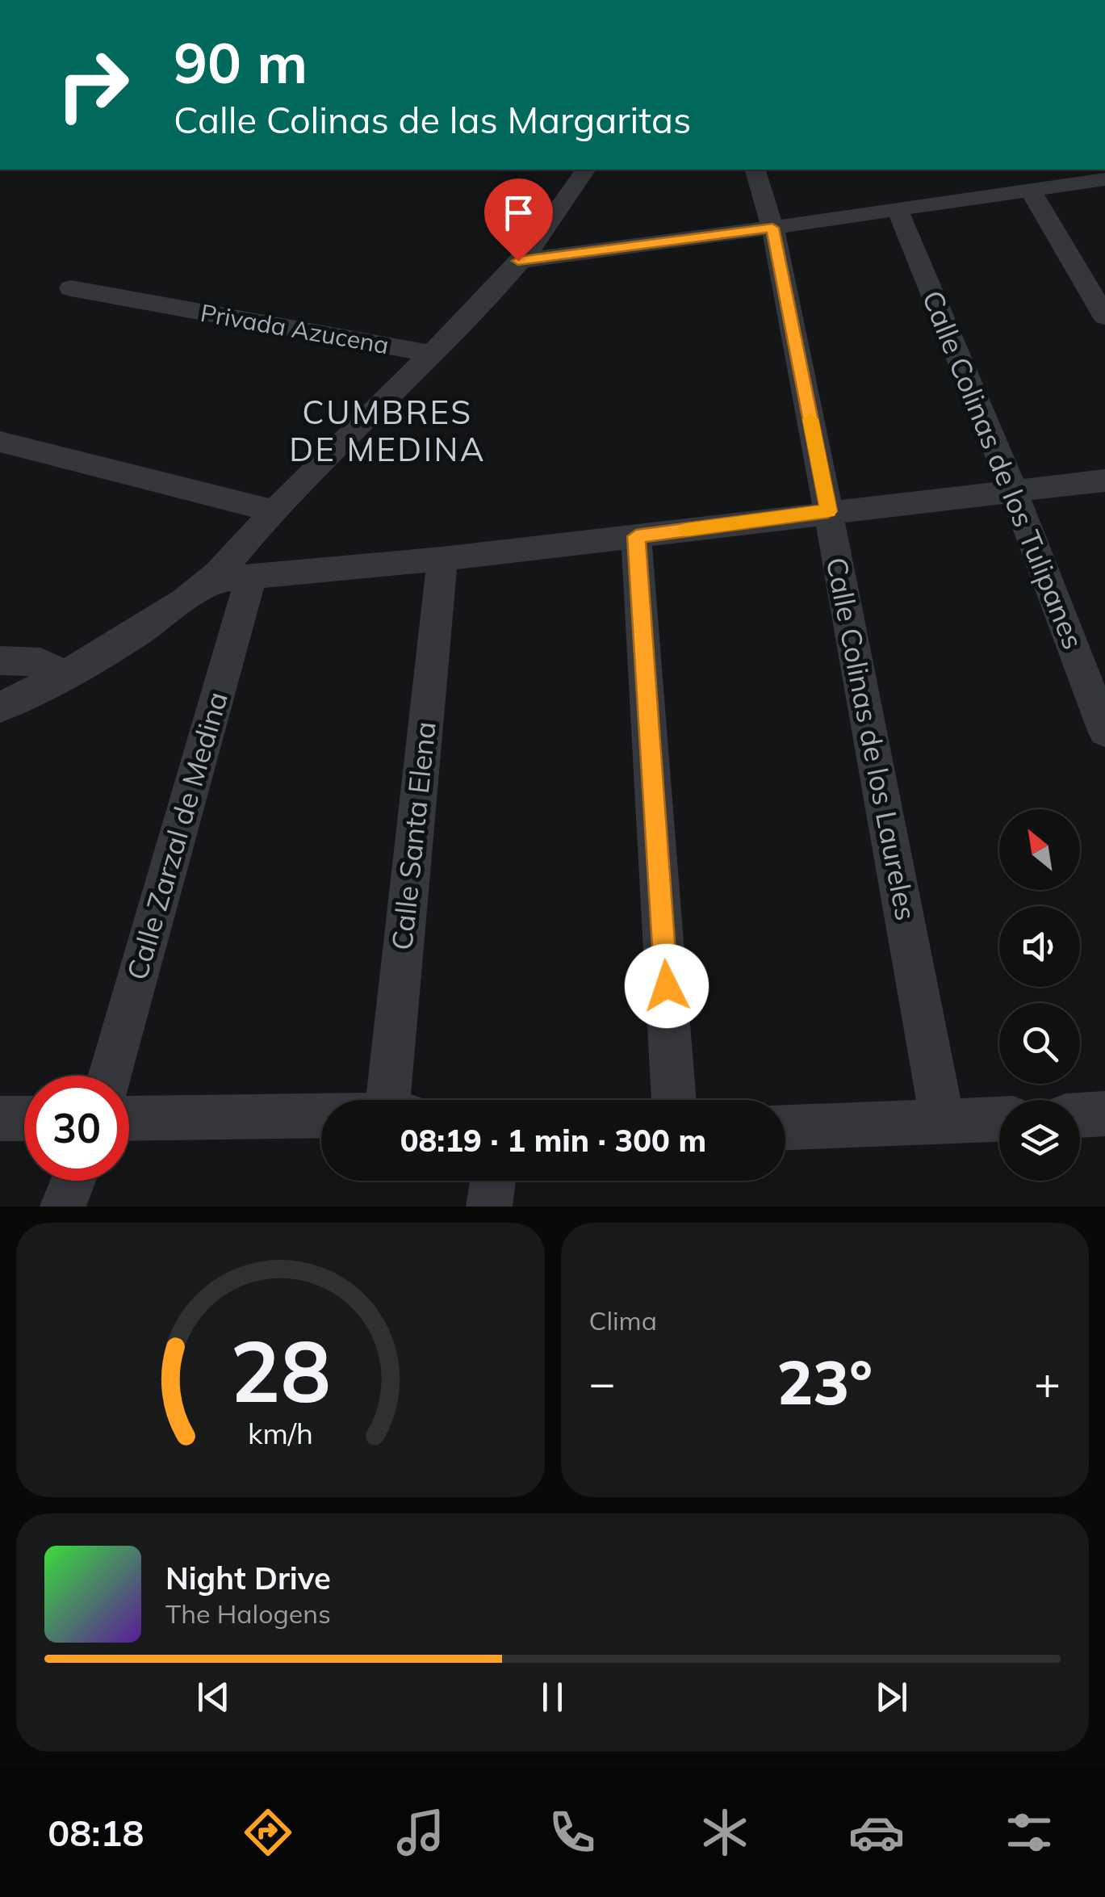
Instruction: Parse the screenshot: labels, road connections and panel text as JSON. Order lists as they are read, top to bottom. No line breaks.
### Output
{"streets":{"street":["Privada Azucena","Calle Colinas de los Tulipanes","Calle Colinas de los Laureles","Calle Zarzal de Medina","Calle Santa Elena"]},"districts":["CUMBRES DE MEDINA"],"north":"top left","page":{"turn":["90 m","Calle Colinas de las Margaritas"],"limit":"30","trip":"08:19 · 1 min · 300 m","tile":"Clima","heat":["−","23°","+"],"song":["Night Drive","The Halogens"],"tabs":"08:18","gauge":["28","km/h"]}}
